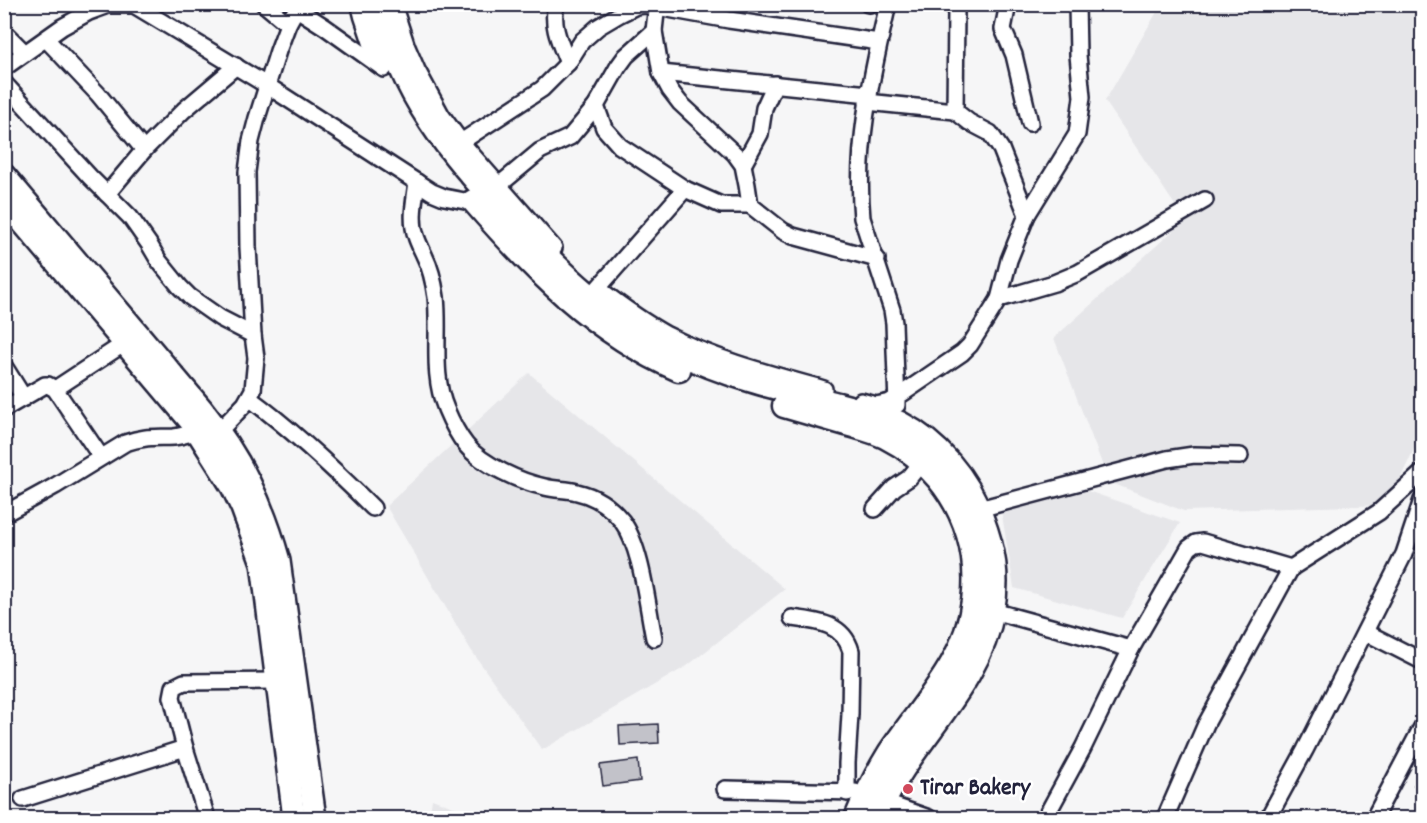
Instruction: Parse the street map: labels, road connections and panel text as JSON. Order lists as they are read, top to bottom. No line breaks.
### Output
{"places":["Tirar Bakery"]}
